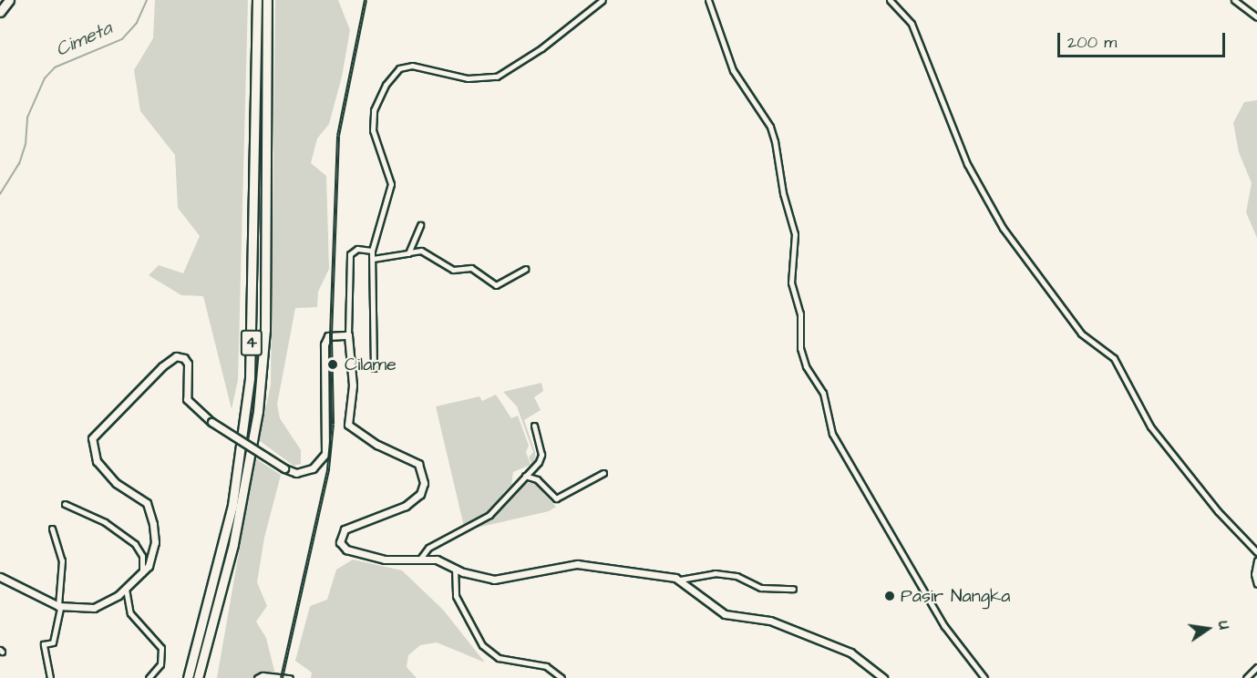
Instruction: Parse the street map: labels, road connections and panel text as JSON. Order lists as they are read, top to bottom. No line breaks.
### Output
{"streets":{"highway":["4"]},"water":["Cimeta"],"places":["Cilame","Pasir Nangka"],"scale_bar":"200 m","north":"right"}
